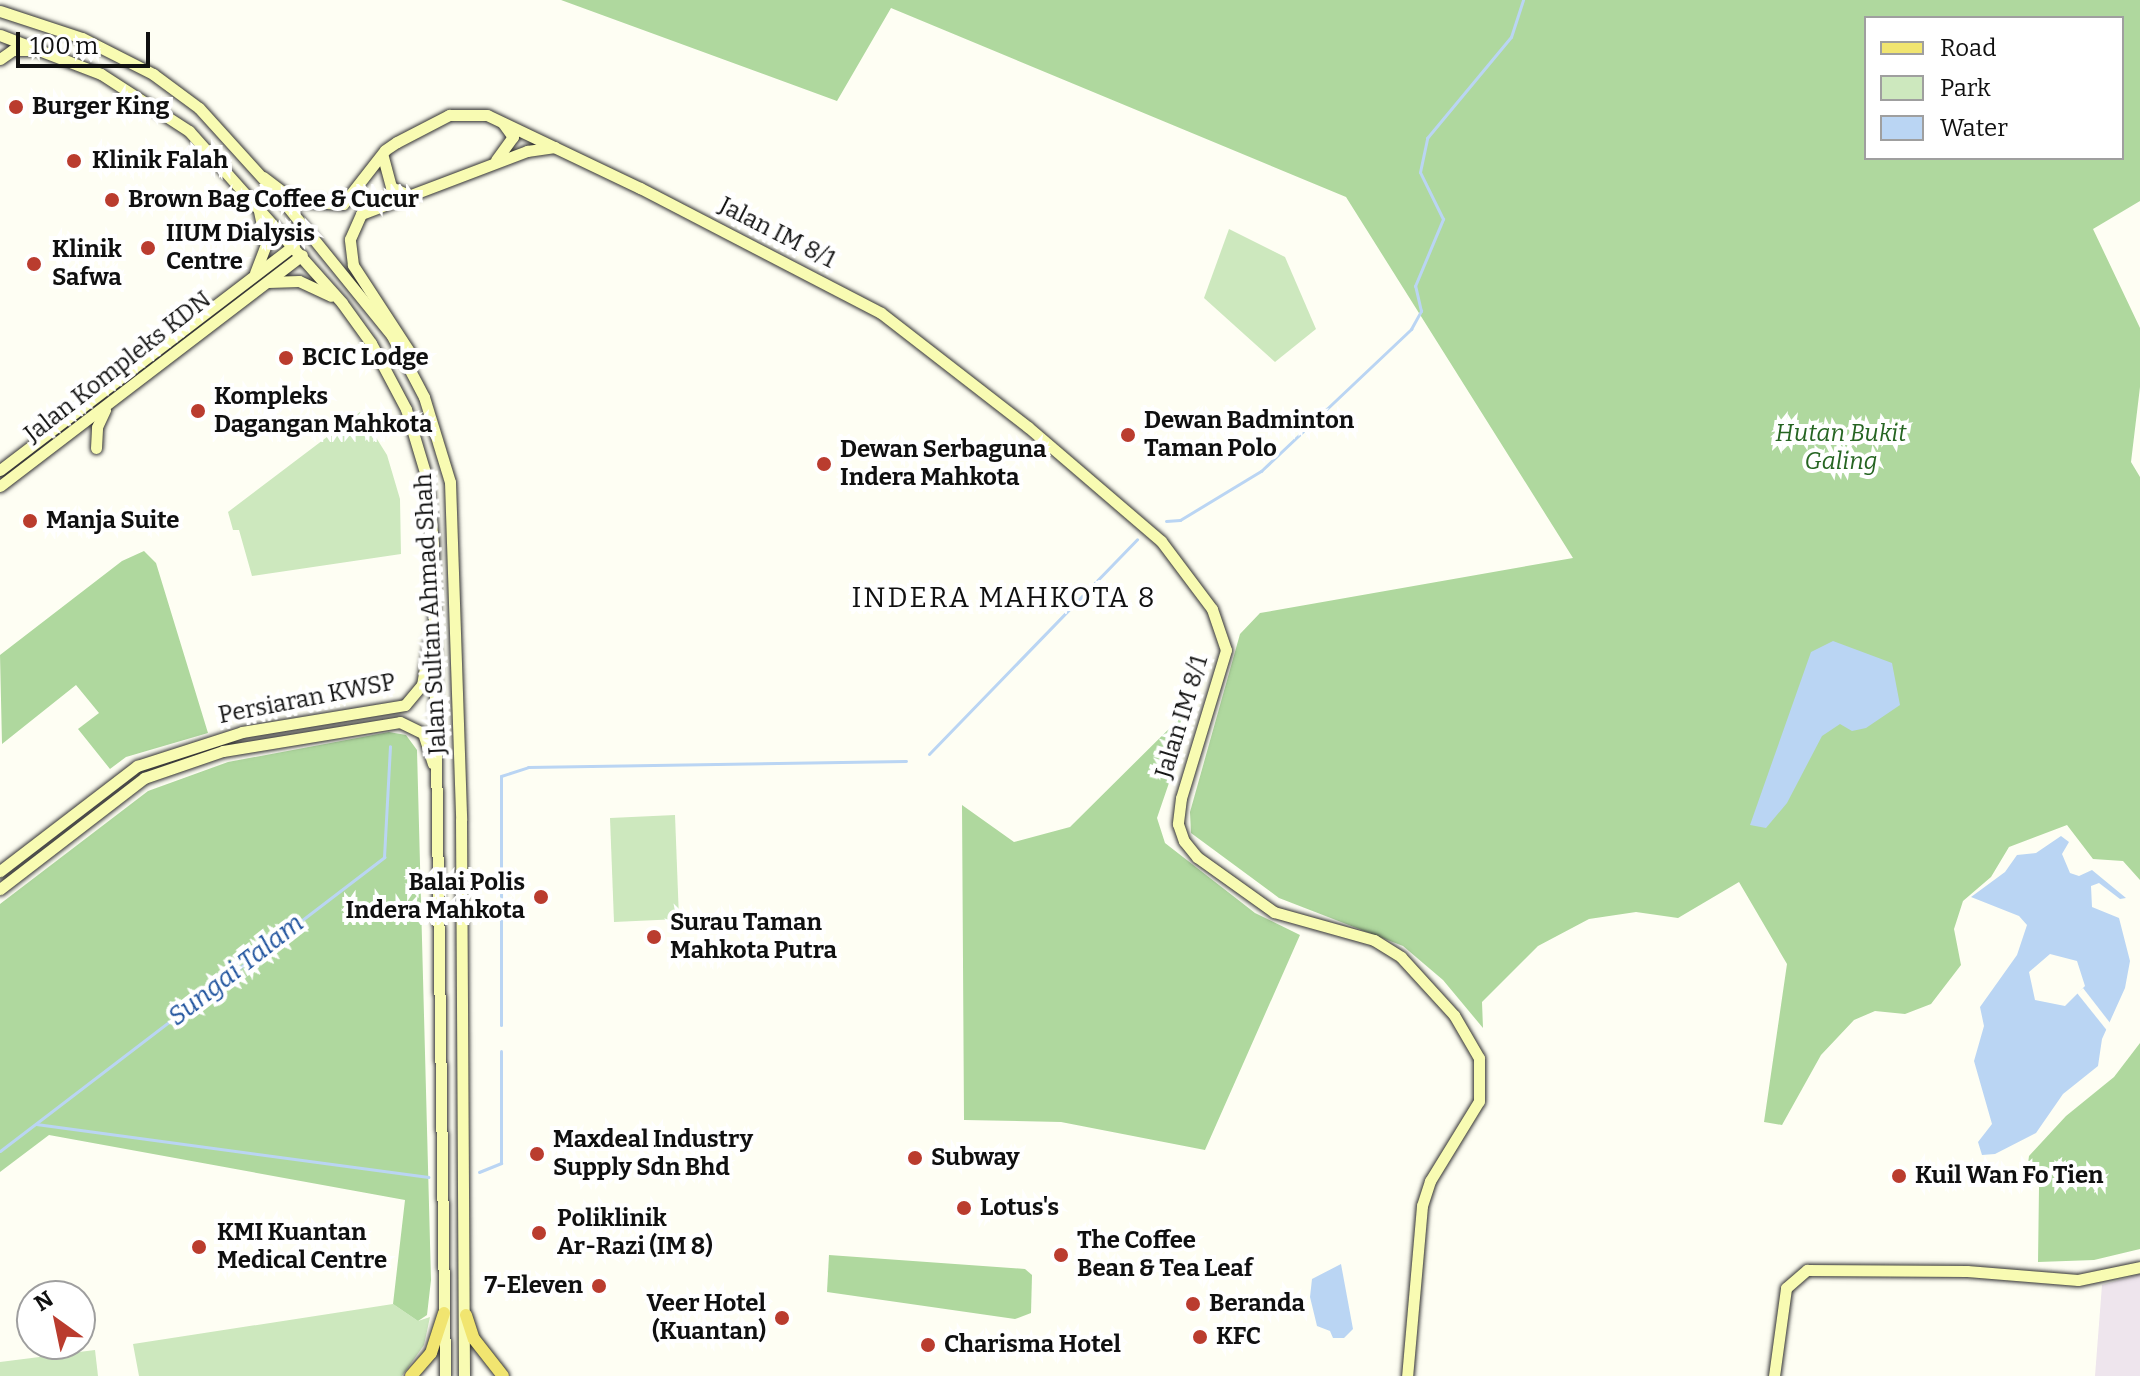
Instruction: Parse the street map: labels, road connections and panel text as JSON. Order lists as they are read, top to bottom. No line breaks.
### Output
{"streets":{"street":["Jalan IM 8/1","Jalan Kompleks KDN","Jalan Sultan Ahmad Shah","Persiaran KWSP"]},"crossings":[["Jalan IM 8/1","Jalan Sultan Ahmad Shah"],["Jalan Kompleks KDN","Jalan Sultan Ahmad Shah"],["Jalan Sultan Ahmad Shah","Persiaran KWSP"]],"districts":["INDERA MAHKOTA 8"],"water":["Sungai Talam"],"parks":["Hutan Bukit Galing"],"places":["Burger King","Klinik Falah","Brown Bag Coffee & Cucur","IIUM Dialysis Centre","Klinik Safwa","BCIC Lodge","Kompleks Dagangan Mahkota","Dewan Badminton Taman Polo","Dewan Serbaguna Indera Mahkota","Manja Suite","Balai Polis Indera Mahkota","Surau Taman Mahkota Putra","Maxdeal Industry Supply Sdn Bhd","Subway","Kuil Wan Fo Tien","Lotus's","Poliklinik Ar-Razi (IM 8)","KMI Kuantan Medical Centre","The Coffee Bean & Tea Leaf","7-Eleven","Beranda","Veer Hotel (Kuantan)","KFC","Charisma Hotel"],"legend":["Road","Park","Water"],"scale_bar":"100 m","north":"top left"}
